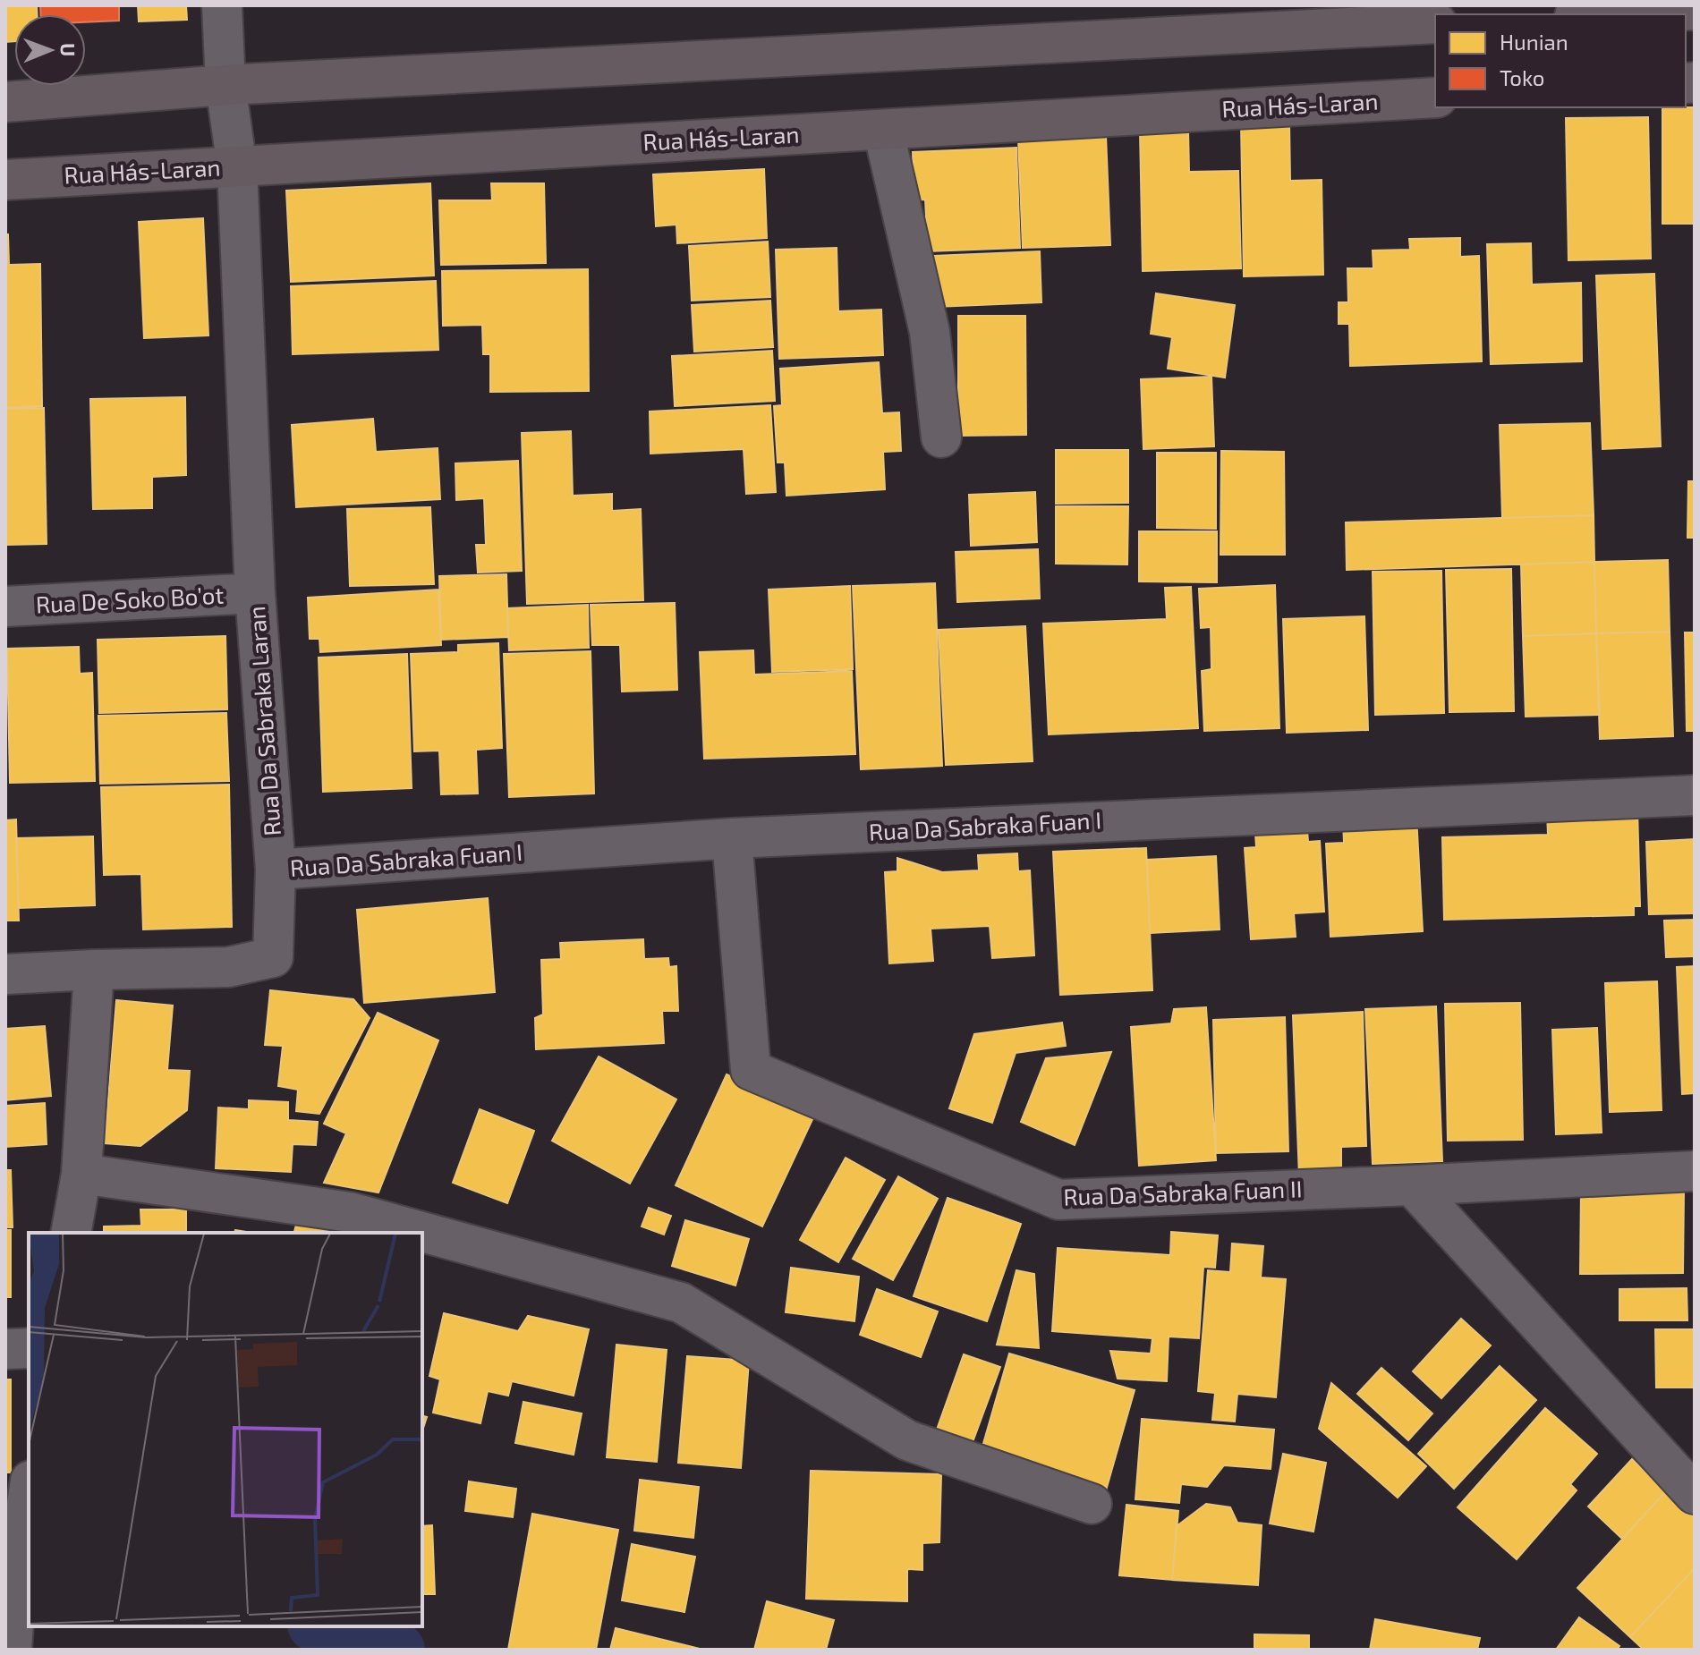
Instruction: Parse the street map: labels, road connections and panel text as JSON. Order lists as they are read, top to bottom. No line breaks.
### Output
{"streets":{"main road":["Rua Hás-Laran"],"street":["Rua De Soko Bo’ot","Rua Da Sabraka Laran","Rua Da Sabraka Fuan I","Rua Da Sabraka Fuan II"]},"crossings":[["Rua Hás-Laran","Rua Da Sabraka Laran"],["Rua De Soko Bo’ot","Rua Da Sabraka Laran"],["Rua Da Sabraka Laran","Rua Da Sabraka Fuan I"],["Rua Da Sabraka Fuan I","Rua Da Sabraka Fuan II"]],"legend":["Hunian","Toko"],"north":"right"}
